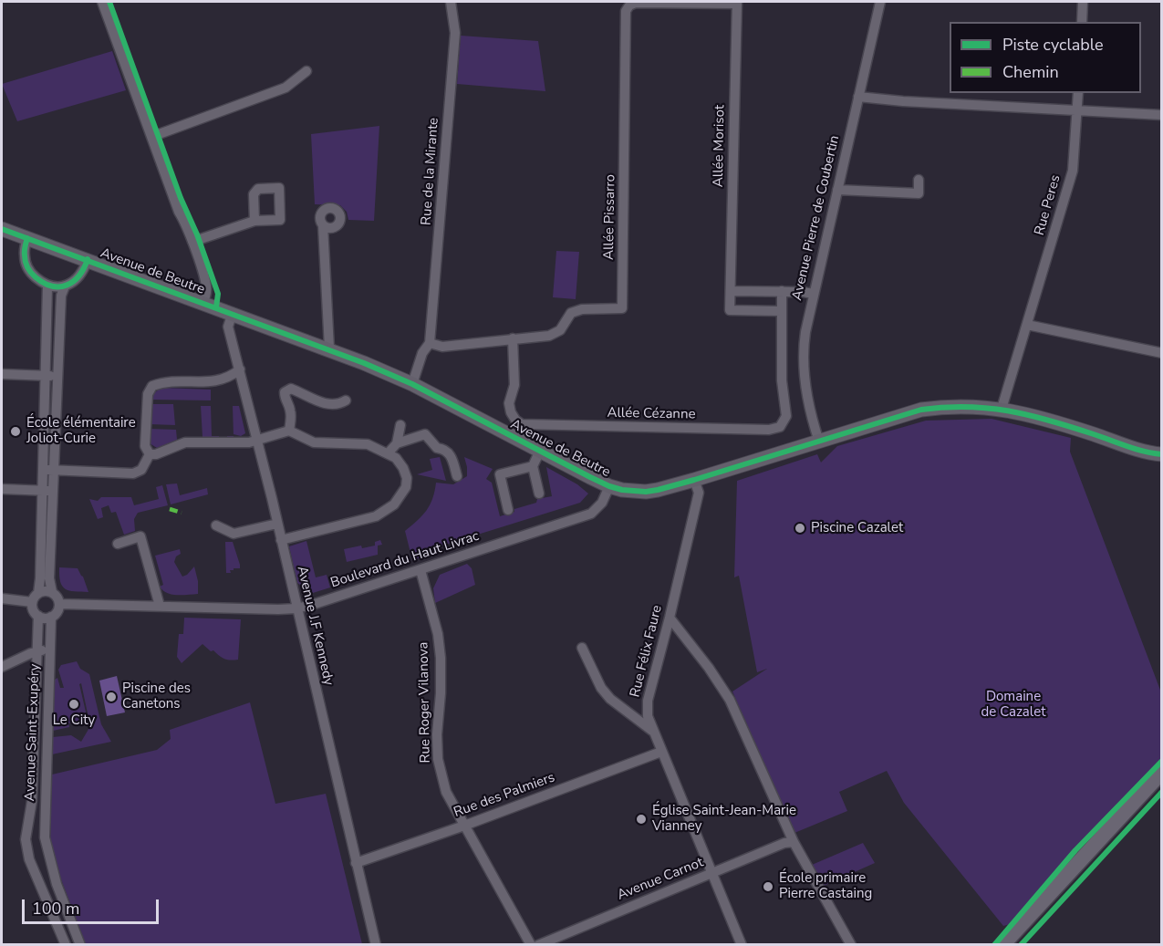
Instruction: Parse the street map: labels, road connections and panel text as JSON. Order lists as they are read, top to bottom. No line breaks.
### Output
{"streets":{"street":["Allée Morisot","Rue de la Mirante","Rue Peres","Allée Pissarro","Avenue Pierre de Coubertin","Avenue de Beutre","Allée Cézanne","Boulevard du Haut Livrac","Avenue J.F Kennedy","Rue Félix Faure","Rue Roger Vilanova","Avenue Saint-Exupéry","Rue des Palmiers","Avenue Carnot"]},"crossings":[["Allée Morisot","Allée Pissarro"],["Rue de la Mirante","Avenue de Beutre"],["Rue Peres","Avenue de Beutre"],["Allée Pissarro","Allée Cézanne"],["Avenue Pierre de Coubertin","Avenue de Beutre"],["Avenue de Beutre","Boulevard du Haut Livrac"],["Avenue de Beutre","Avenue J.F Kennedy"],["Avenue de Beutre","Rue Félix Faure"],["Boulevard du Haut Livrac","Avenue J.F Kennedy"],["Boulevard du Haut Livrac","Rue Roger Vilanova"],["Boulevard du Haut Livrac","Avenue Saint-Exupéry"],["Avenue J.F Kennedy","Rue des Palmiers"],["Rue Félix Faure","Rue des Palmiers"],["Rue Félix Faure","Avenue Carnot"],["Rue Roger Vilanova","Rue des Palmiers"]],"parks":["Domaine de Cazalet"],"places":["École élémentaire Joliot-Curie","Piscine Cazalet","Piscine des Canetons","Le City","Église Saint-Jean-Marie Vianney","École primaire Pierre Castaing"],"legend":["Piste cyclable","Chemin"],"scale_bar":"100 m"}
